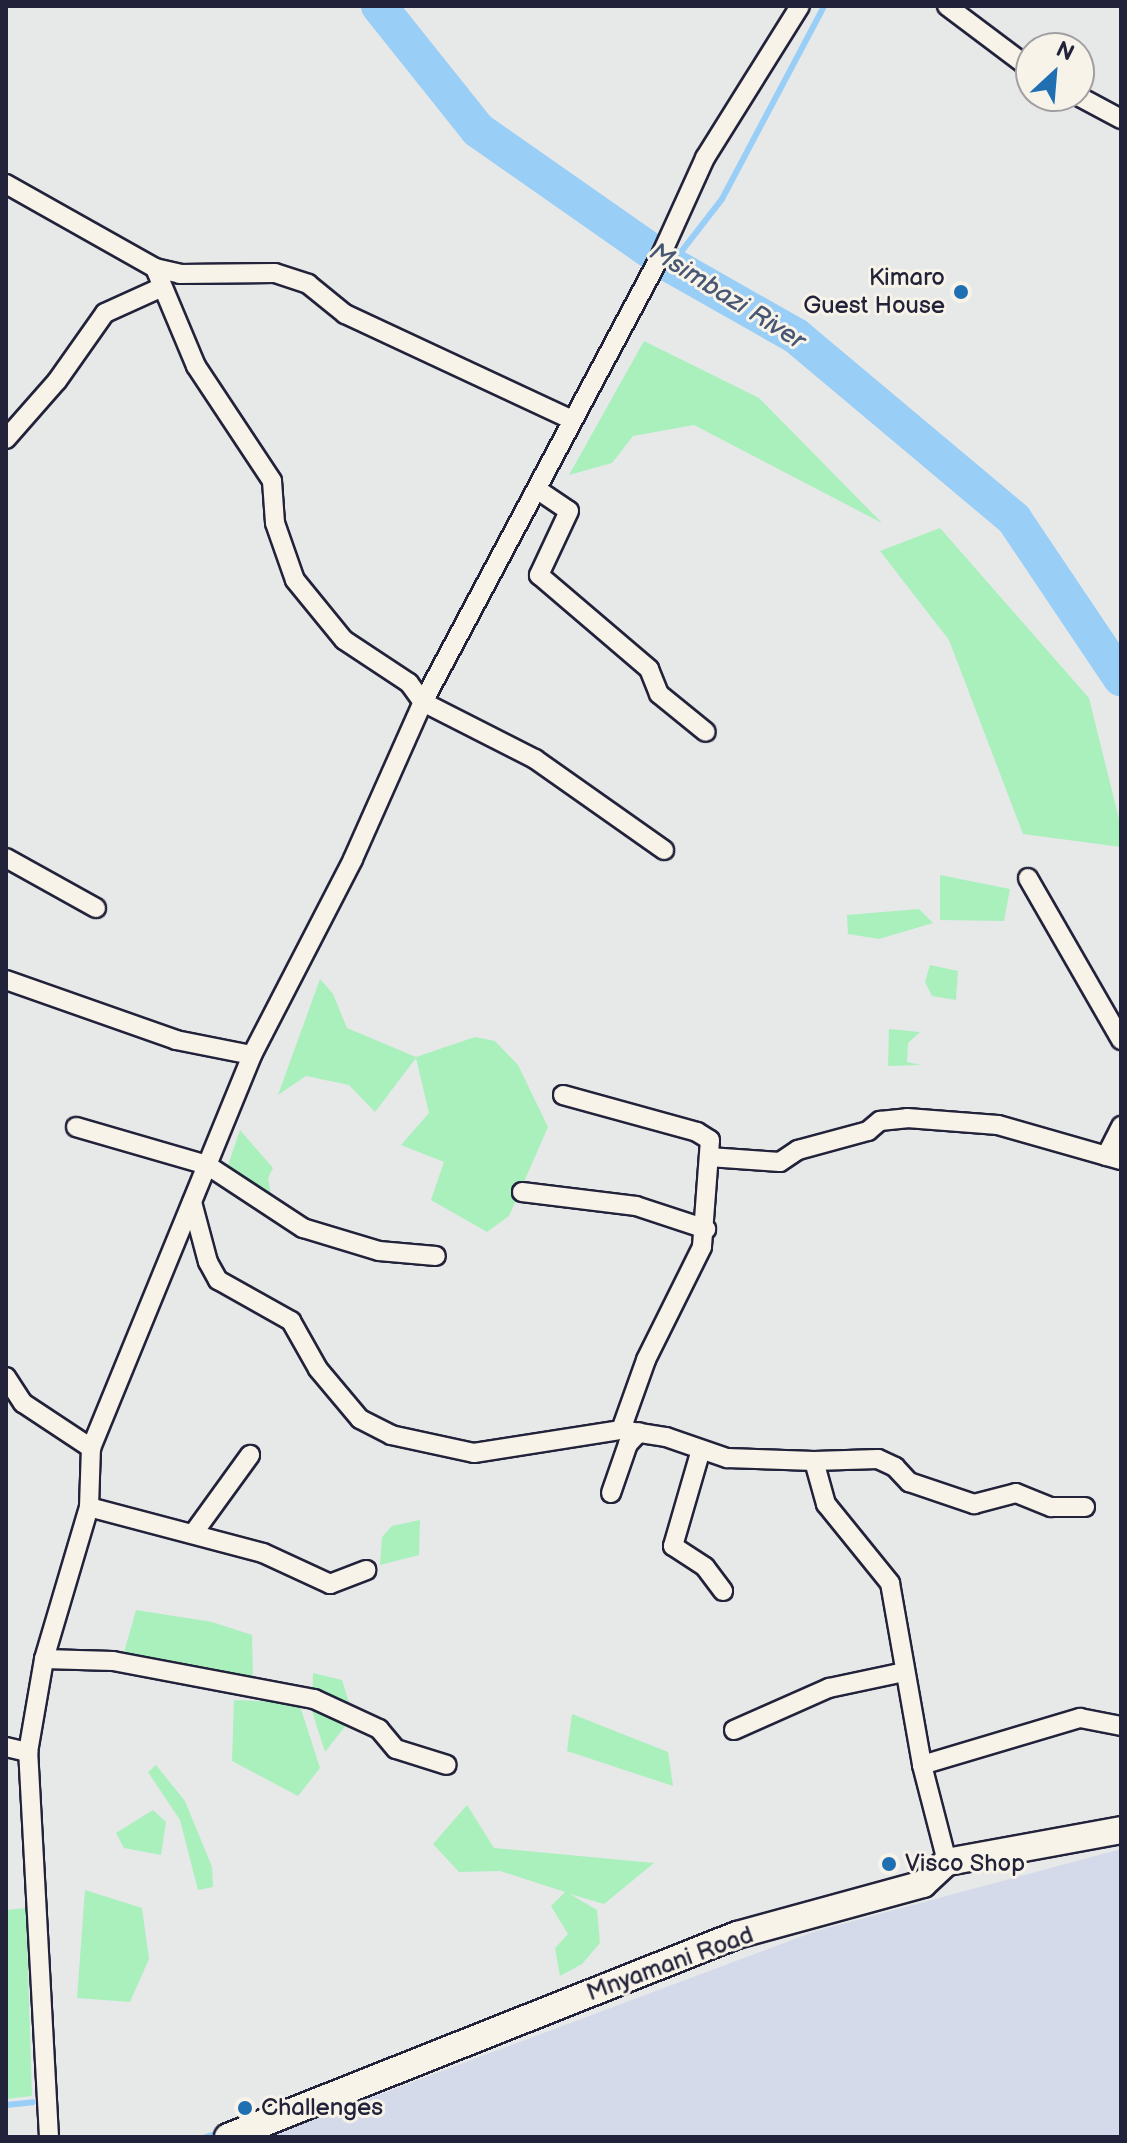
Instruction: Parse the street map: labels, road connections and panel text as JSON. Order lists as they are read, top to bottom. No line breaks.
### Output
{"streets":{"street":["Mnyamani Road"]},"water":["Msimbazi River"],"places":["Kimaro Guest House","Visco Shop","Challenges"],"north":"top right"}
